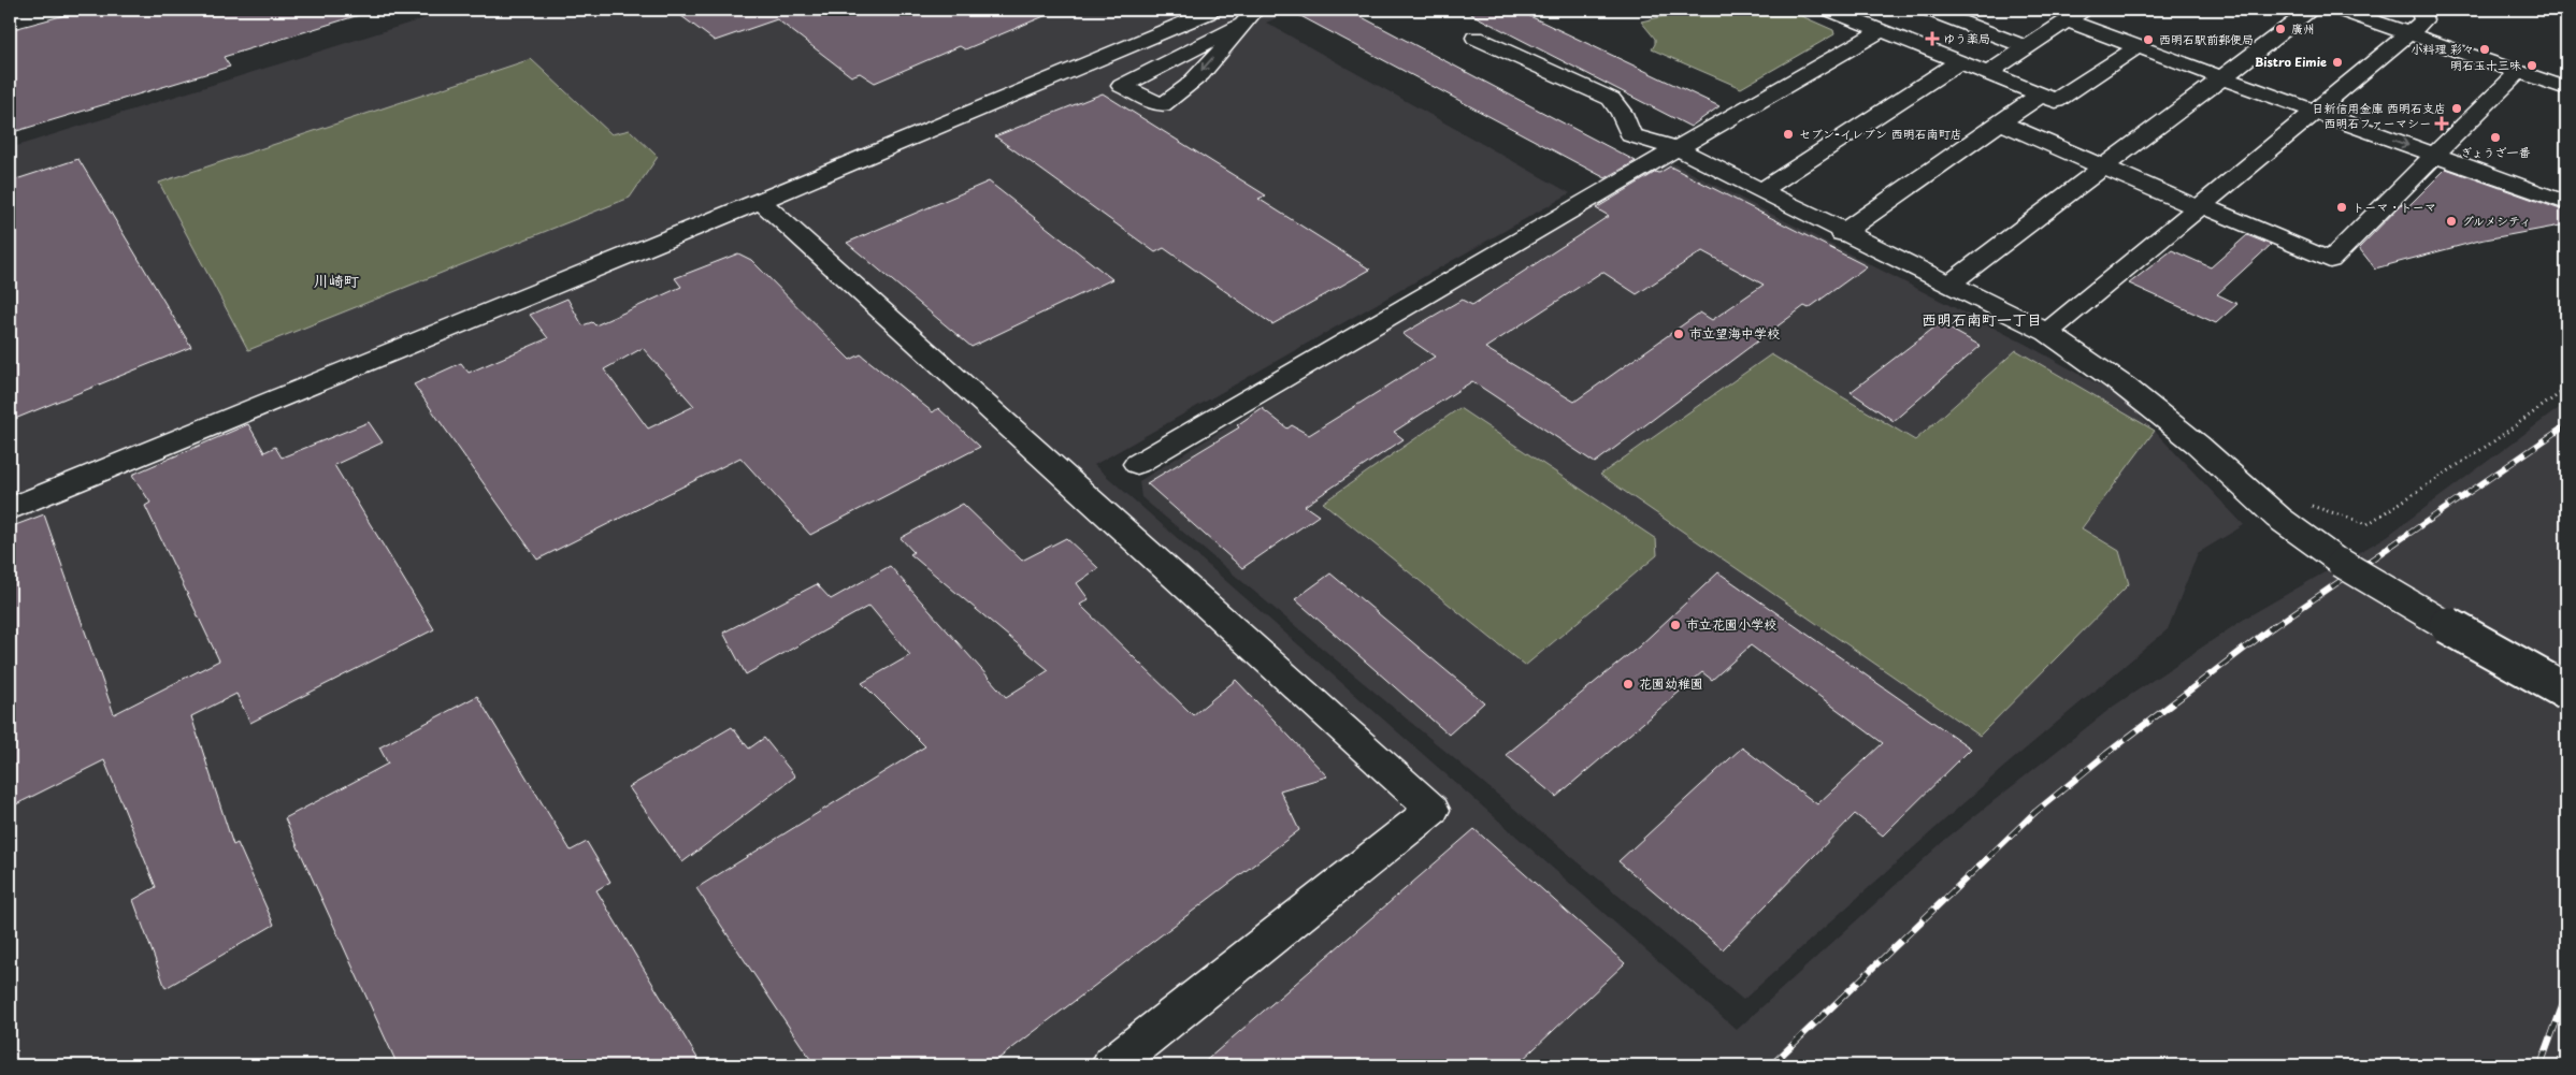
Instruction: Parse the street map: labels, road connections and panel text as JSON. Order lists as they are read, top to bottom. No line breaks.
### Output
{"districts":["川崎町","西明石南町一丁目"],"places":{"other":["廣州","西明石駅前郵便局","小料理 彩々","Bistro Eimie","明石玉十三味","日新信用金庫 西明石支店","セブン-イレブン 西明石南町店","ぎょうざ一番","トーマ・トーマ","グルメシティ","市立望海中学校","市立花園小学校","花園幼稚園"],"health":["ゆう薬局","西明石ファーマシー"]}}
